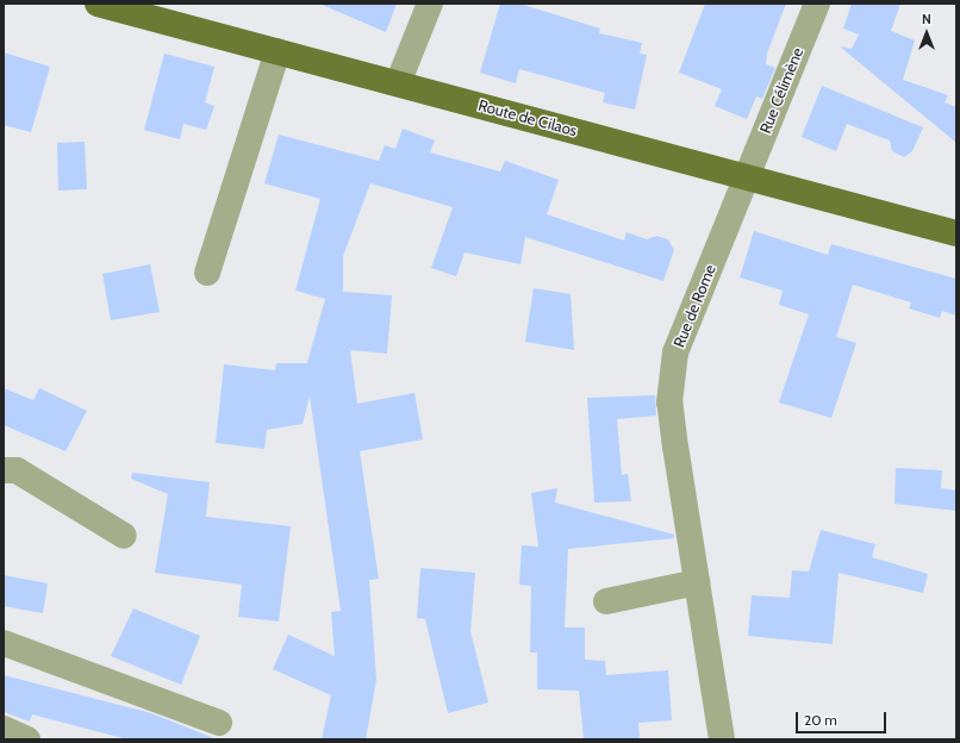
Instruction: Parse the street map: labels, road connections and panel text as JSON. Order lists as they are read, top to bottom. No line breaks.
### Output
{"streets":{"main road":["Route de Cilaos"],"street":["Rue Célimène","Rue de Rome"]},"crossings":[["Rue Célimène","Route de Cilaos"],["Rue Célimène","Rue de Rome"],["Route de Cilaos","Rue de Rome"]],"scale_bar":"20 m","north":"top"}
